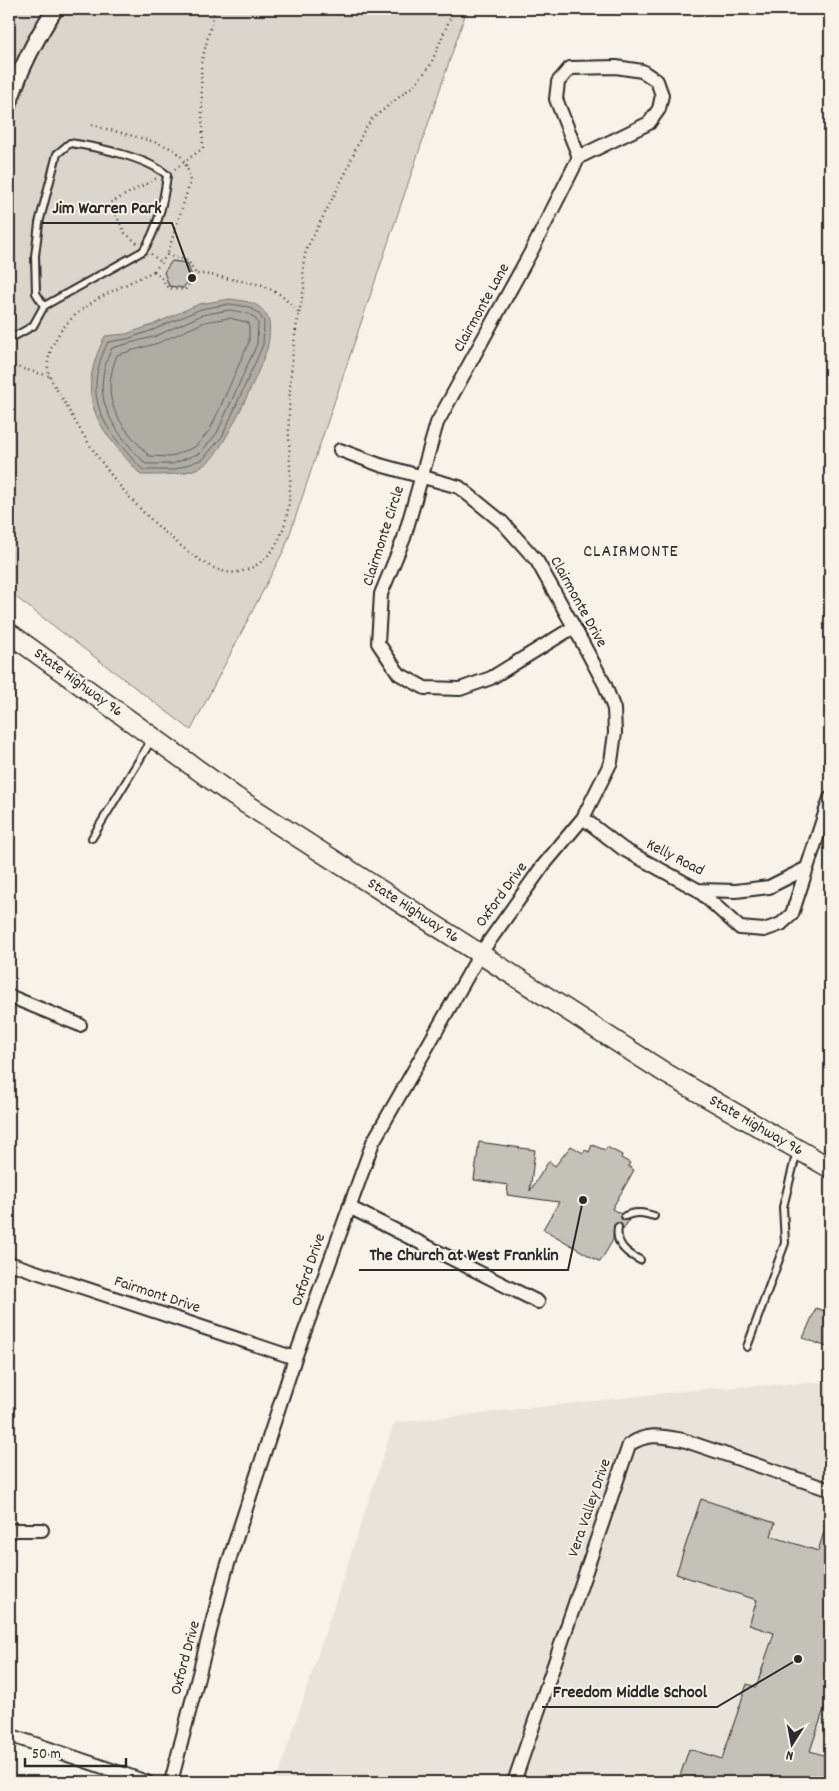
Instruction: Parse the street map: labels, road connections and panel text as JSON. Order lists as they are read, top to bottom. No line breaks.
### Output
{"streets":{"main road":["State Highway 96"],"street":["Clairmonte Lane","Clairmonte Circle","Clairmonte Drive","Kelly Road","Oxford Drive","Fairmont Drive","Vera Valley Drive"]},"crossings":[["Clairmonte Lane","Clairmonte Circle"],["Clairmonte Lane","Clairmonte Drive"],["Clairmonte Circle","Clairmonte Drive"],["Clairmonte Drive","Kelly Road"],["Clairmonte Drive","Oxford Drive"],["State Highway 96","Oxford Drive"],["Kelly Road","Oxford Drive"],["Oxford Drive","Fairmont Drive"]],"districts":["CLAIRMONTE"],"places":["Jim Warren Park","The Church at West Franklin","Freedom Middle School"],"scale_bar":"50 m","north":"bottom"}
